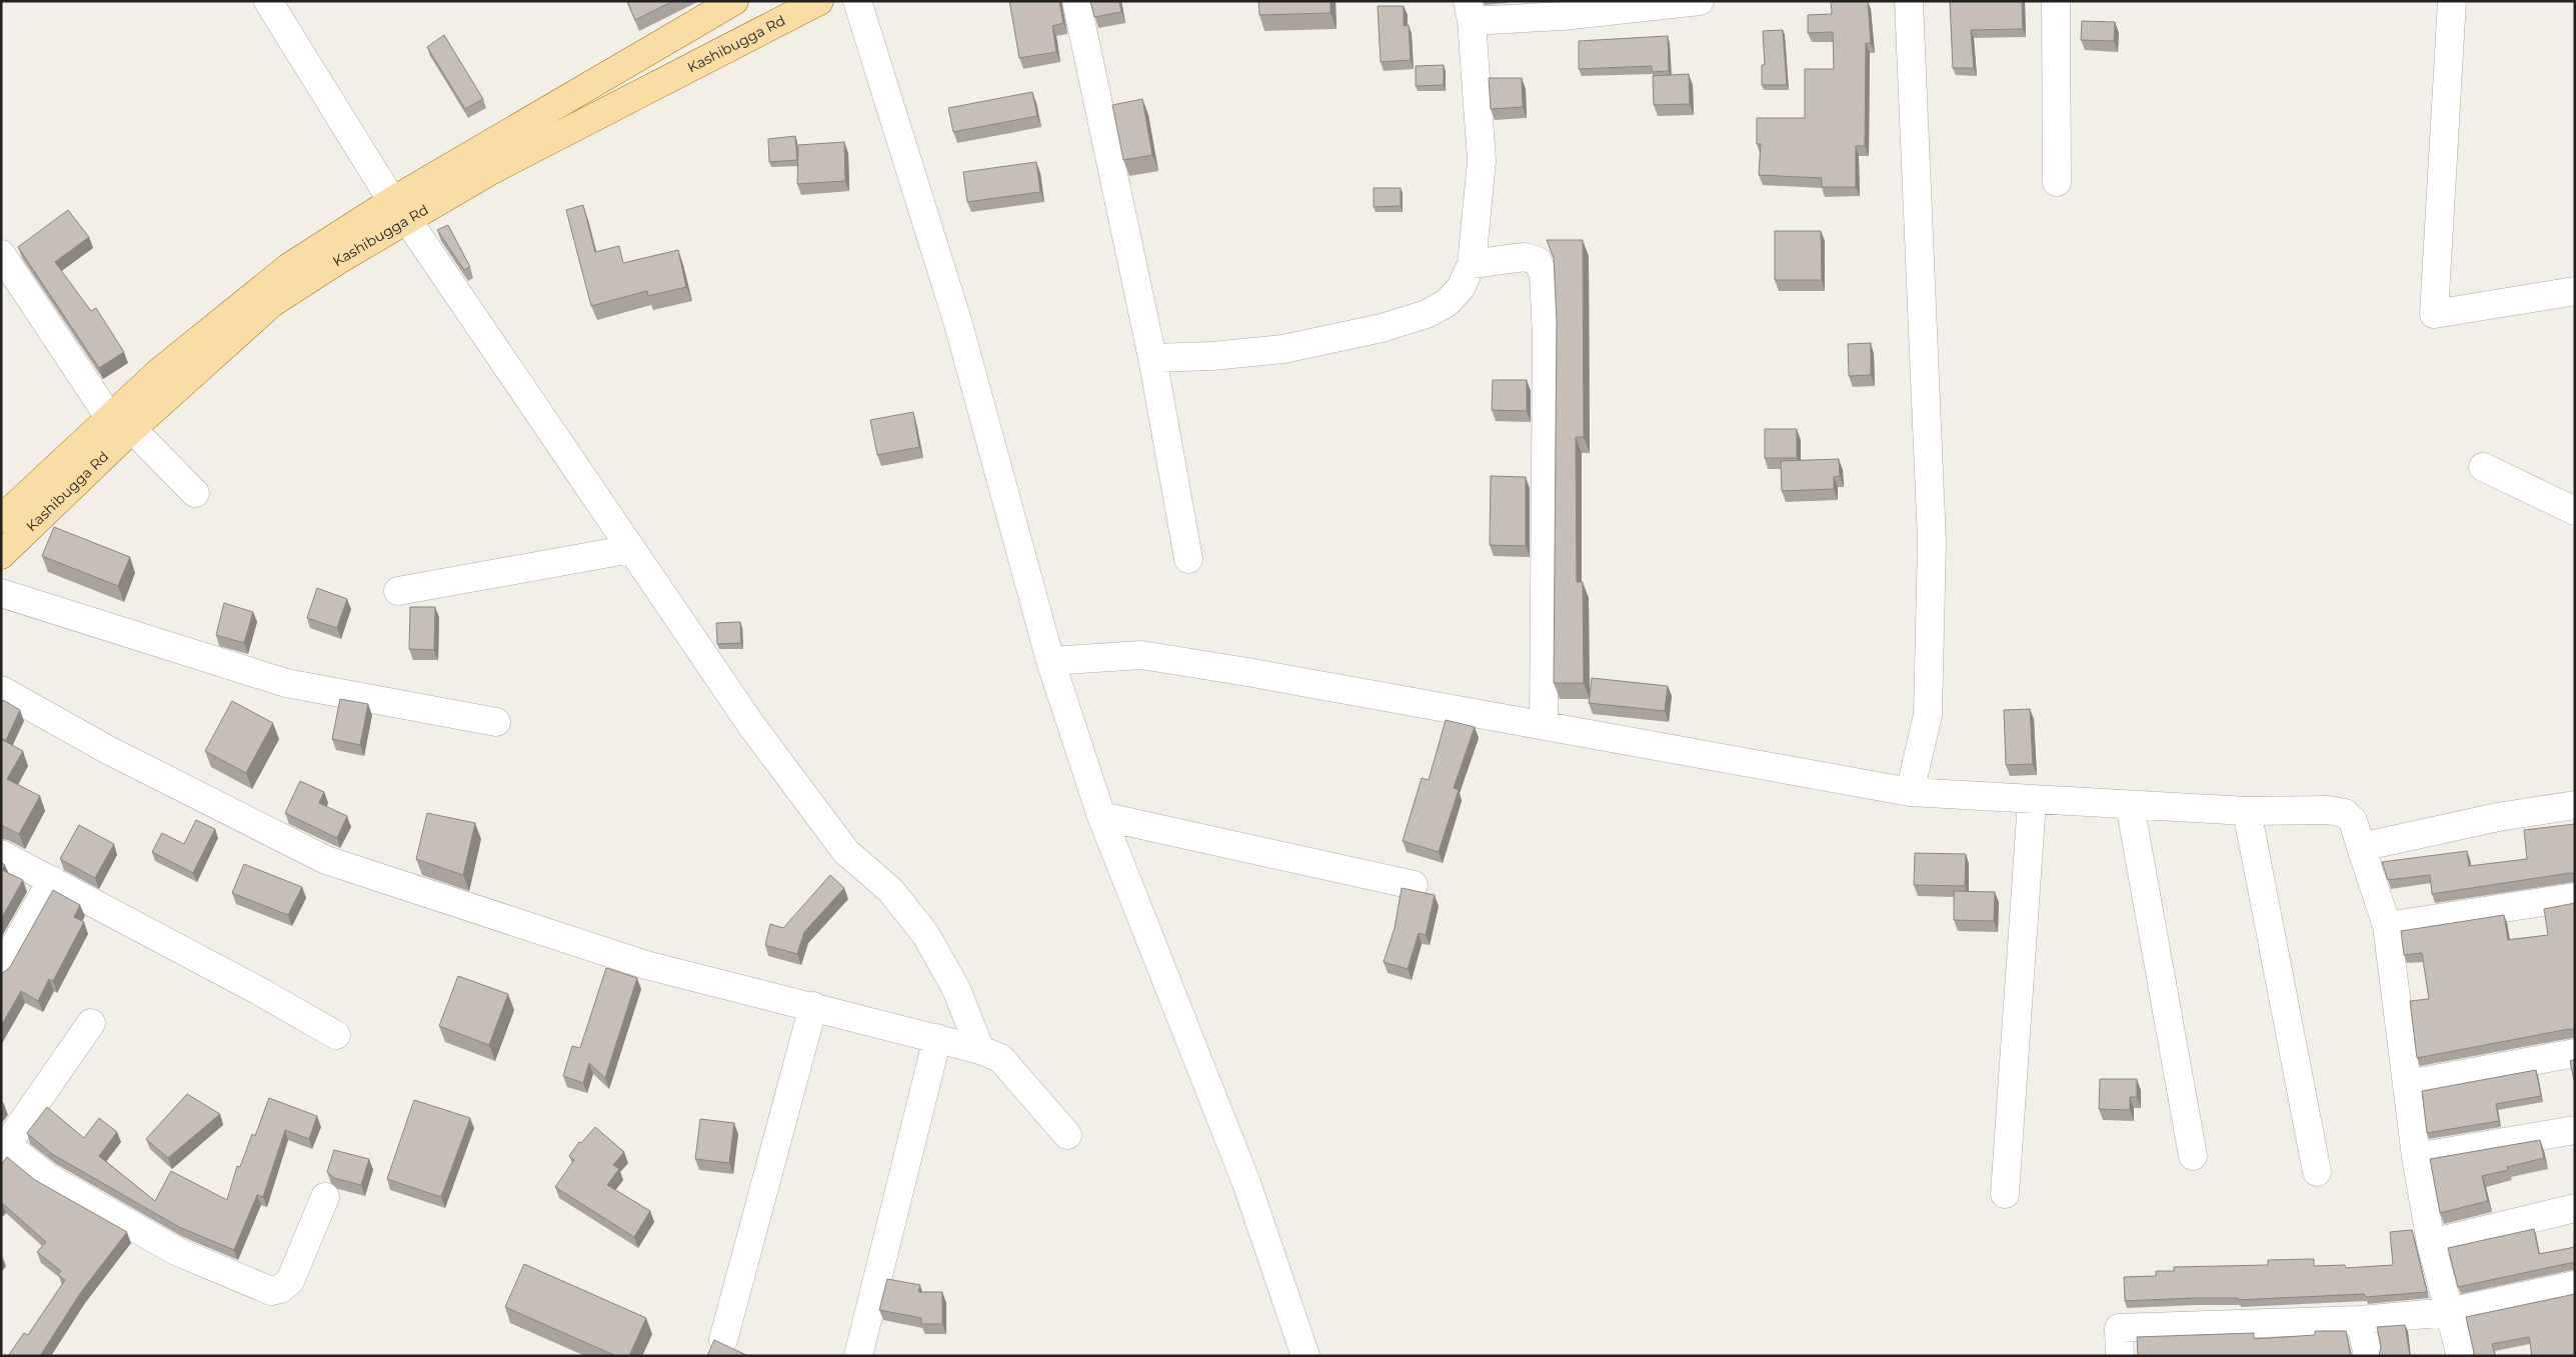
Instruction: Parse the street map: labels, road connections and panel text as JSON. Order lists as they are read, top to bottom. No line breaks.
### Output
{"streets":{"main road":["Kashibugga Rd"]}}
